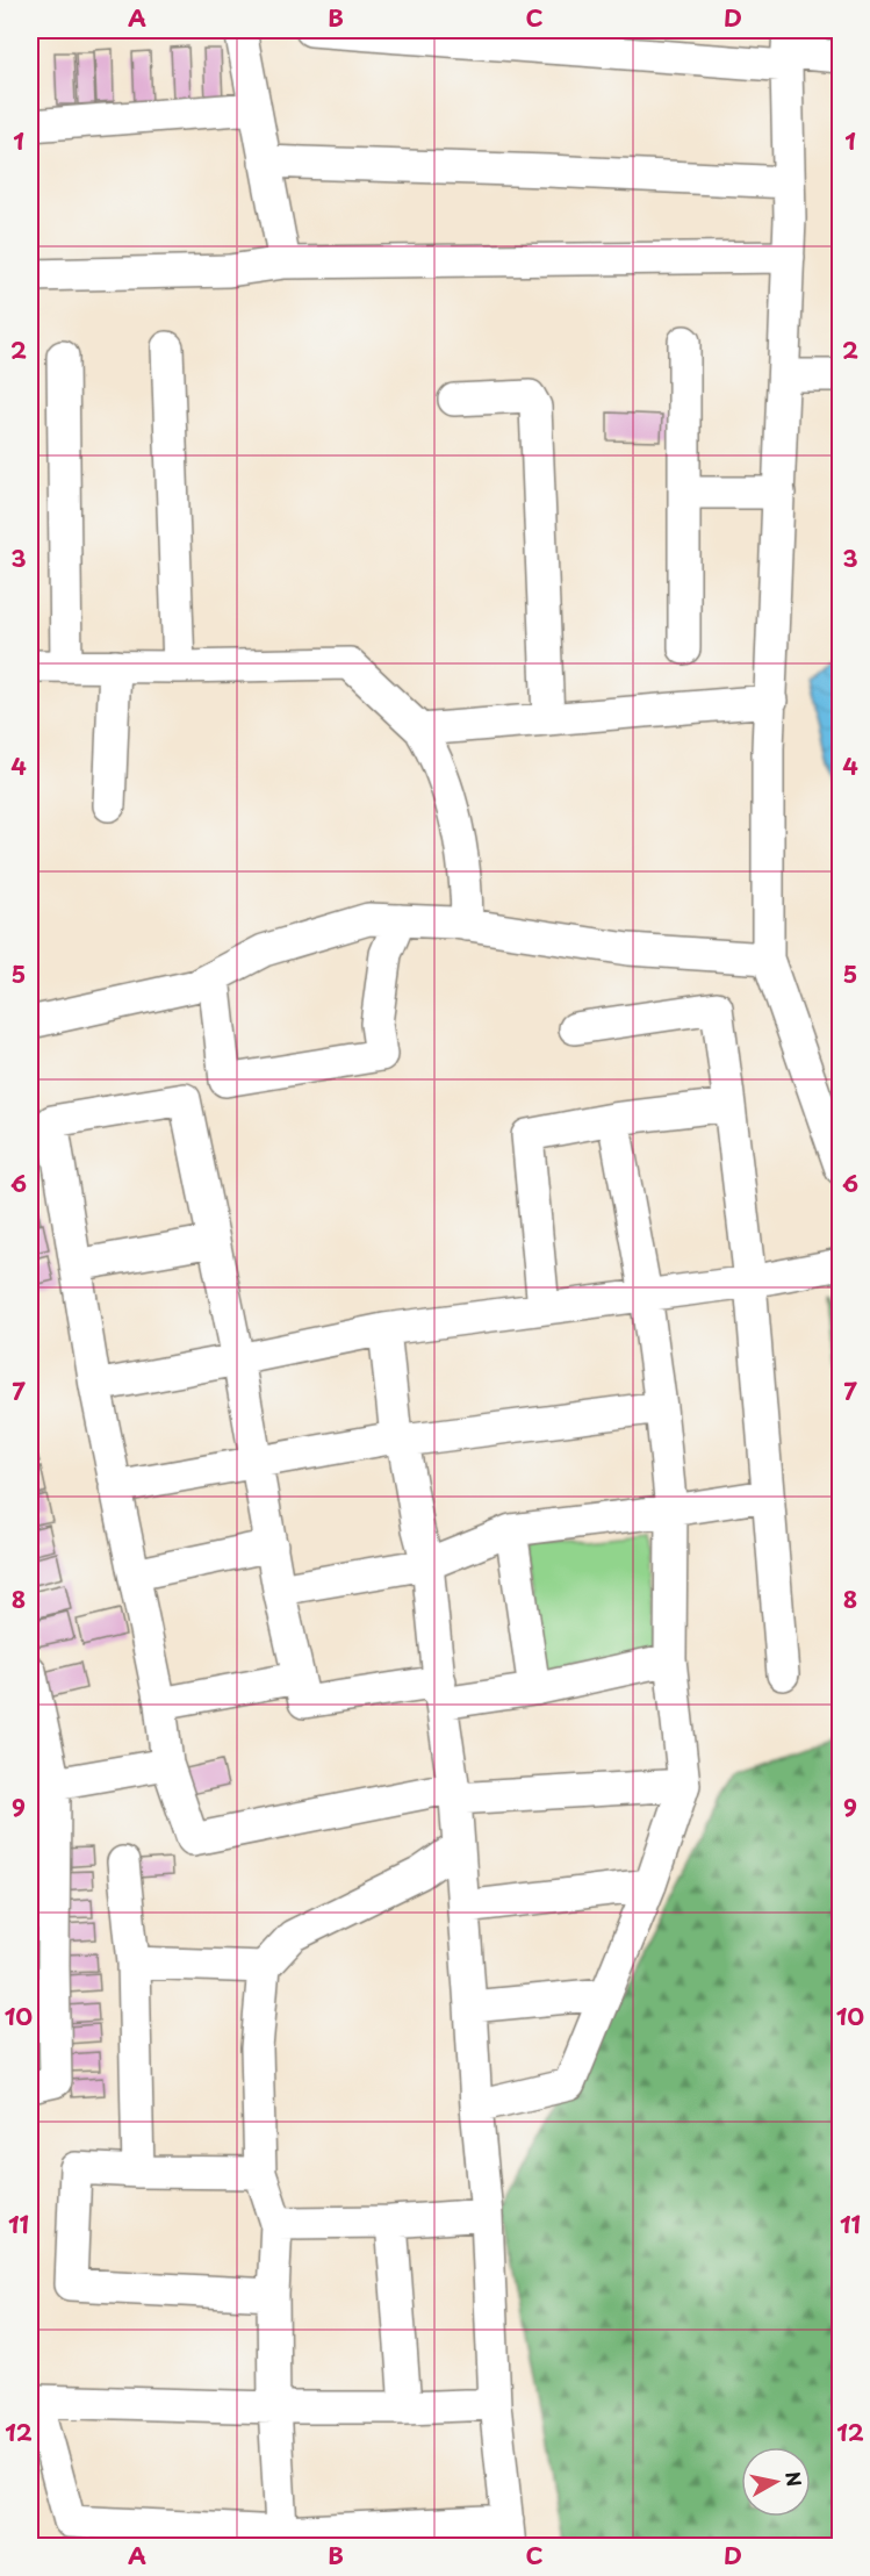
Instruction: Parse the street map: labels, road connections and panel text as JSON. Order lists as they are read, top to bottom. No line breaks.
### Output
{"north":"right","grid":{"columns":["A","B","C","D"],"rows":["1","2","3","4","5","6","7","8","9","10","11","12"]}}
